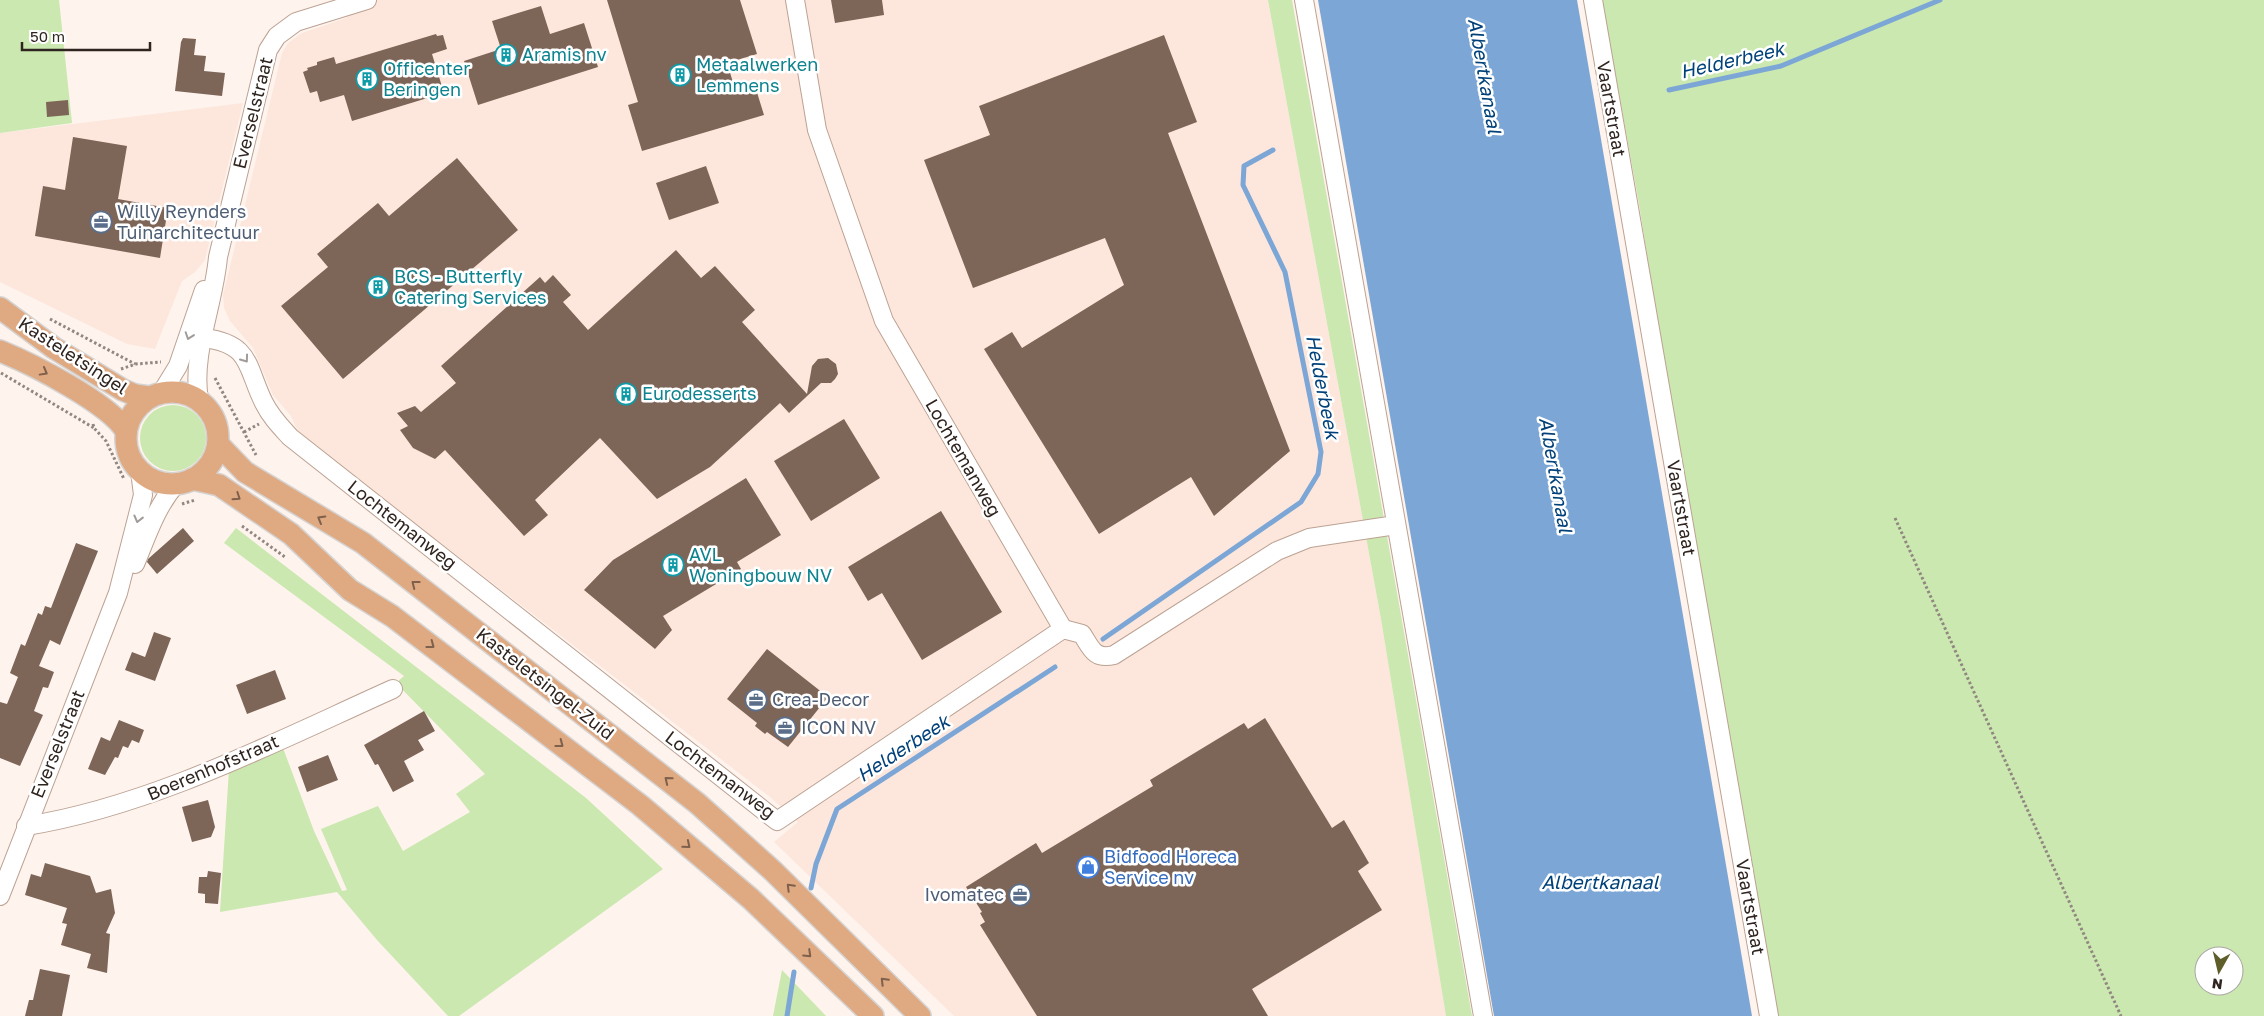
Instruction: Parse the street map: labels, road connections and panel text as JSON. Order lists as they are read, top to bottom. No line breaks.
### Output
{"streets":{"main road":["Kasteletsingel","Kasteletsingel-Zuid"],"street":["Vaartstraat","Everselstraat","Lochtemanweg","Boerenhofstraat"]},"crossings":[["Everselstraat","Kasteletsingel"],["Everselstraat","Lochtemanweg"],["Everselstraat","Boerenhofstraat"]],"one_way":["Lochtemanweg"],"water":["Helderbeek","Albertkanaal"],"places":{"building":["Aramis nv","Metaalwerken Lemmens","Officenter Beringen","BCS - Butterfly Catering Services","Eurodesserts","AVL Woningbouw NV"],"office":["Willy Reynders Tuinarchitectuur","Crea-Decor","ICON NV","Ivomatec"],"shop":["Bidfood Horeca Service nv"]},"scale_bar":"50 m","north":"bottom"}
